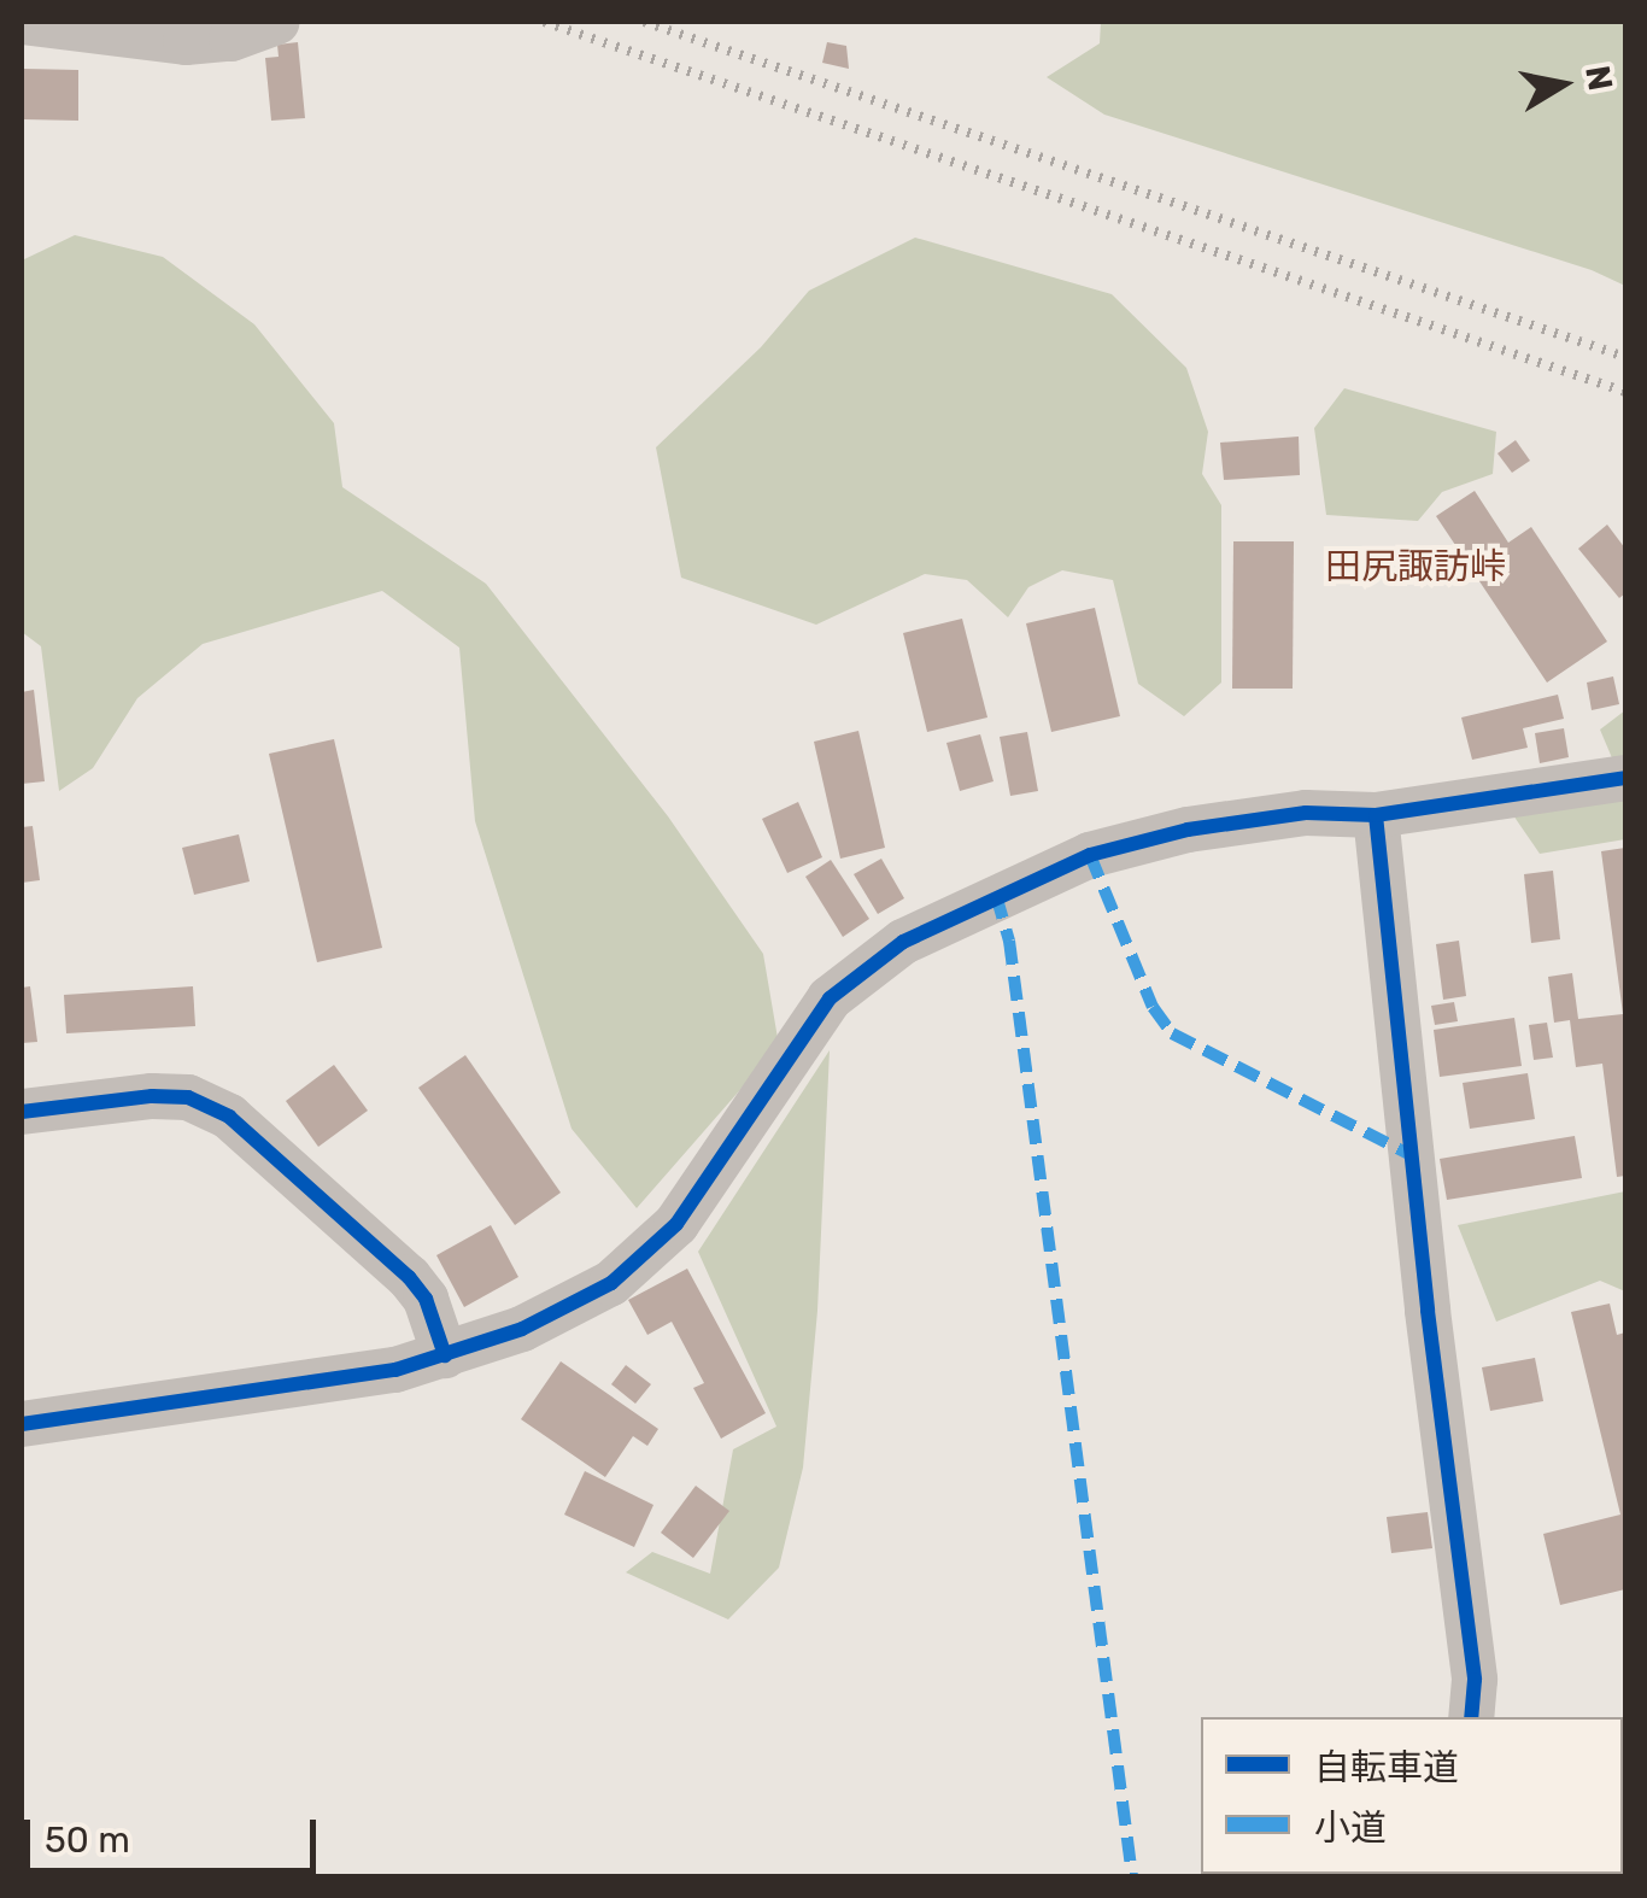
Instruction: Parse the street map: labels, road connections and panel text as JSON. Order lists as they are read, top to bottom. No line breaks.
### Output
{"districts":["田尻諏訪峠"],"legend":["自転車道","小道"],"scale_bar":"50 m","north":"right"}
